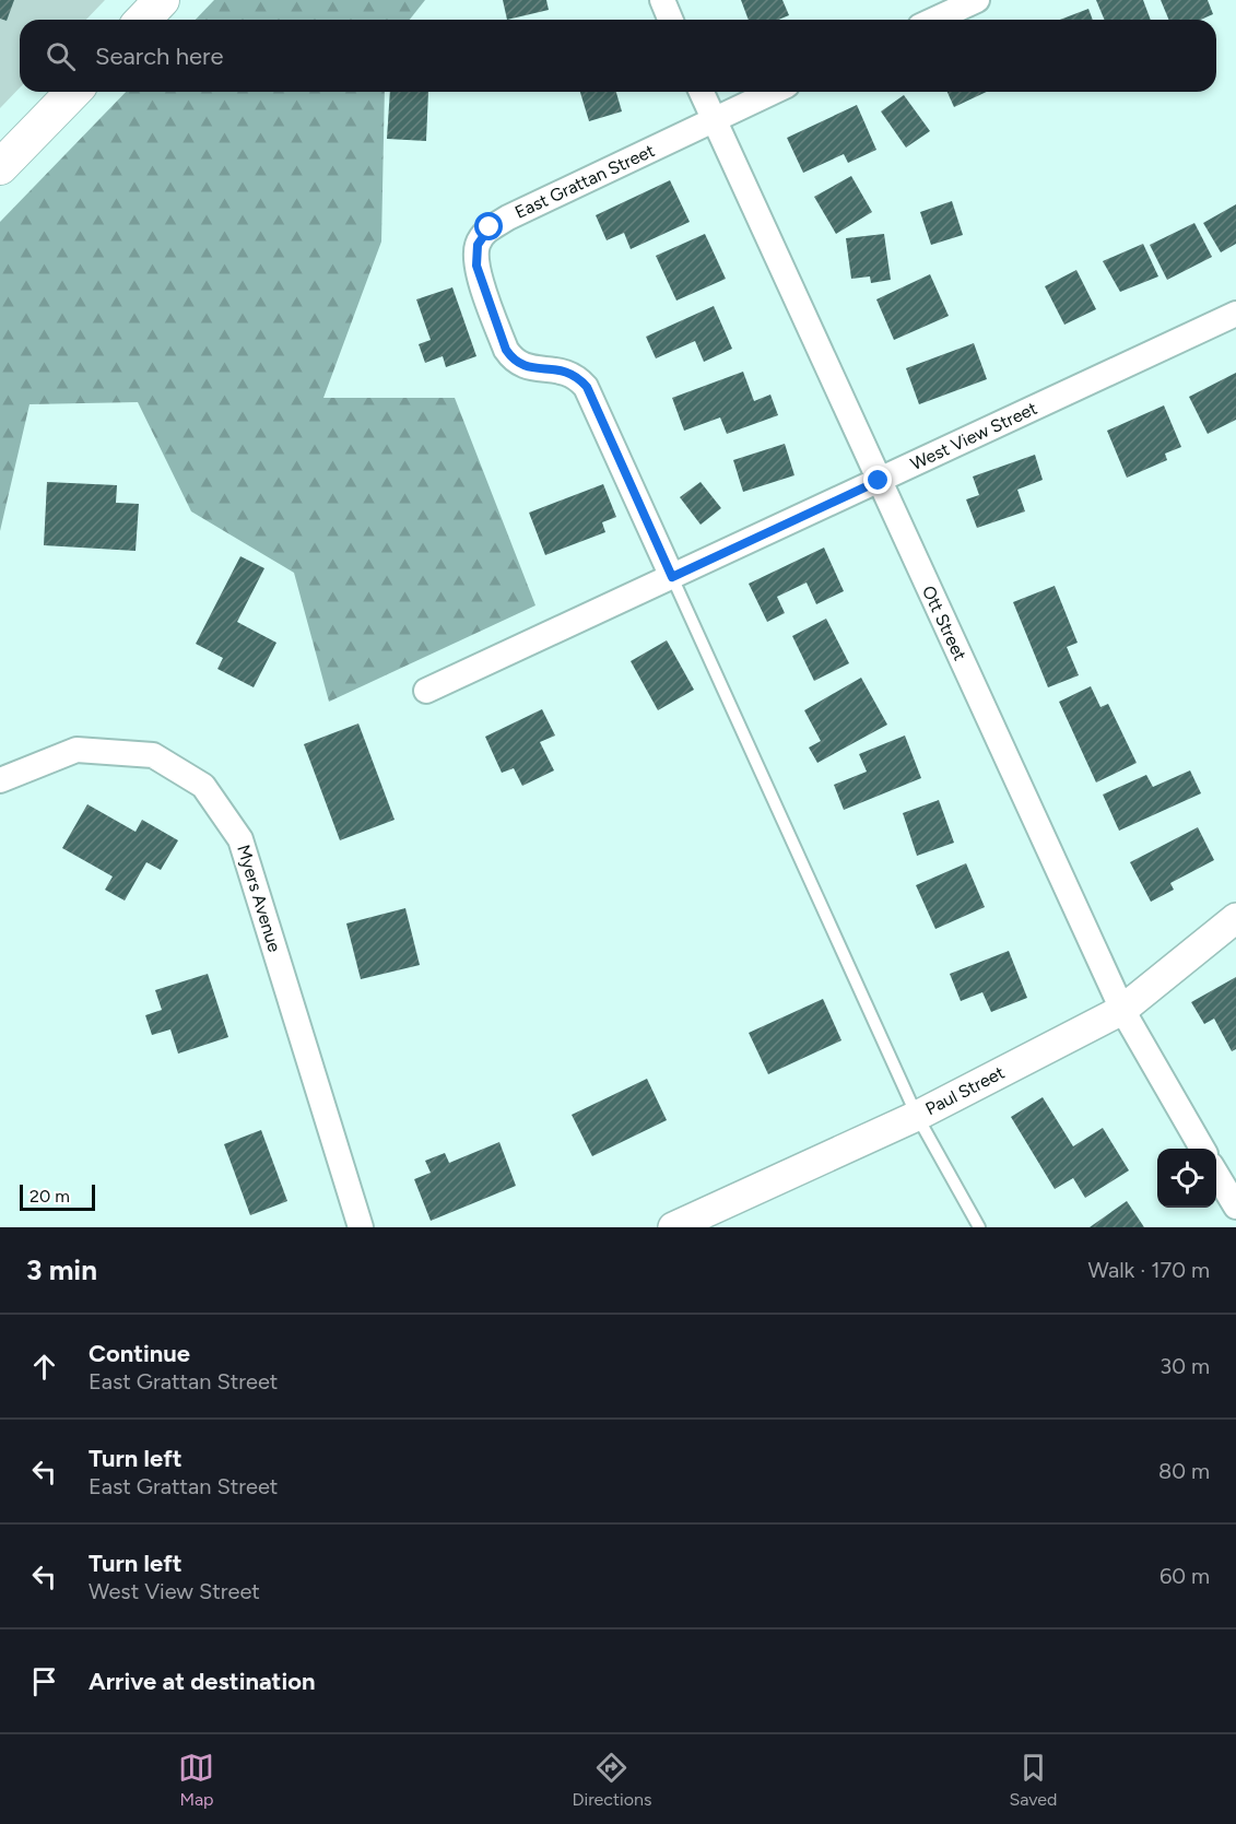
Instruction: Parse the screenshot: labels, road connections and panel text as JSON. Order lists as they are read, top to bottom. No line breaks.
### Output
{"streets":{"street":["East Grattan Street","West View Street","Ott Street","Myers Avenue","Paul Street"]},"crossings":[["East Grattan Street","West View Street"],["East Grattan Street","Ott Street"],["West View Street","Ott Street"],["Ott Street","Paul Street"]],"scale_bar":"20 m","page":{"search":"Search here","scale":"20 m","heading":["3 min","Walk · 170 m"],"list":[["Continue","East Grattan Street","30 m"],["Turn left","East Grattan Street","80 m"],["Turn left","West View Street","60 m"],"Arrive at destination"],"nav":["Map","Directions","Saved"]}}
